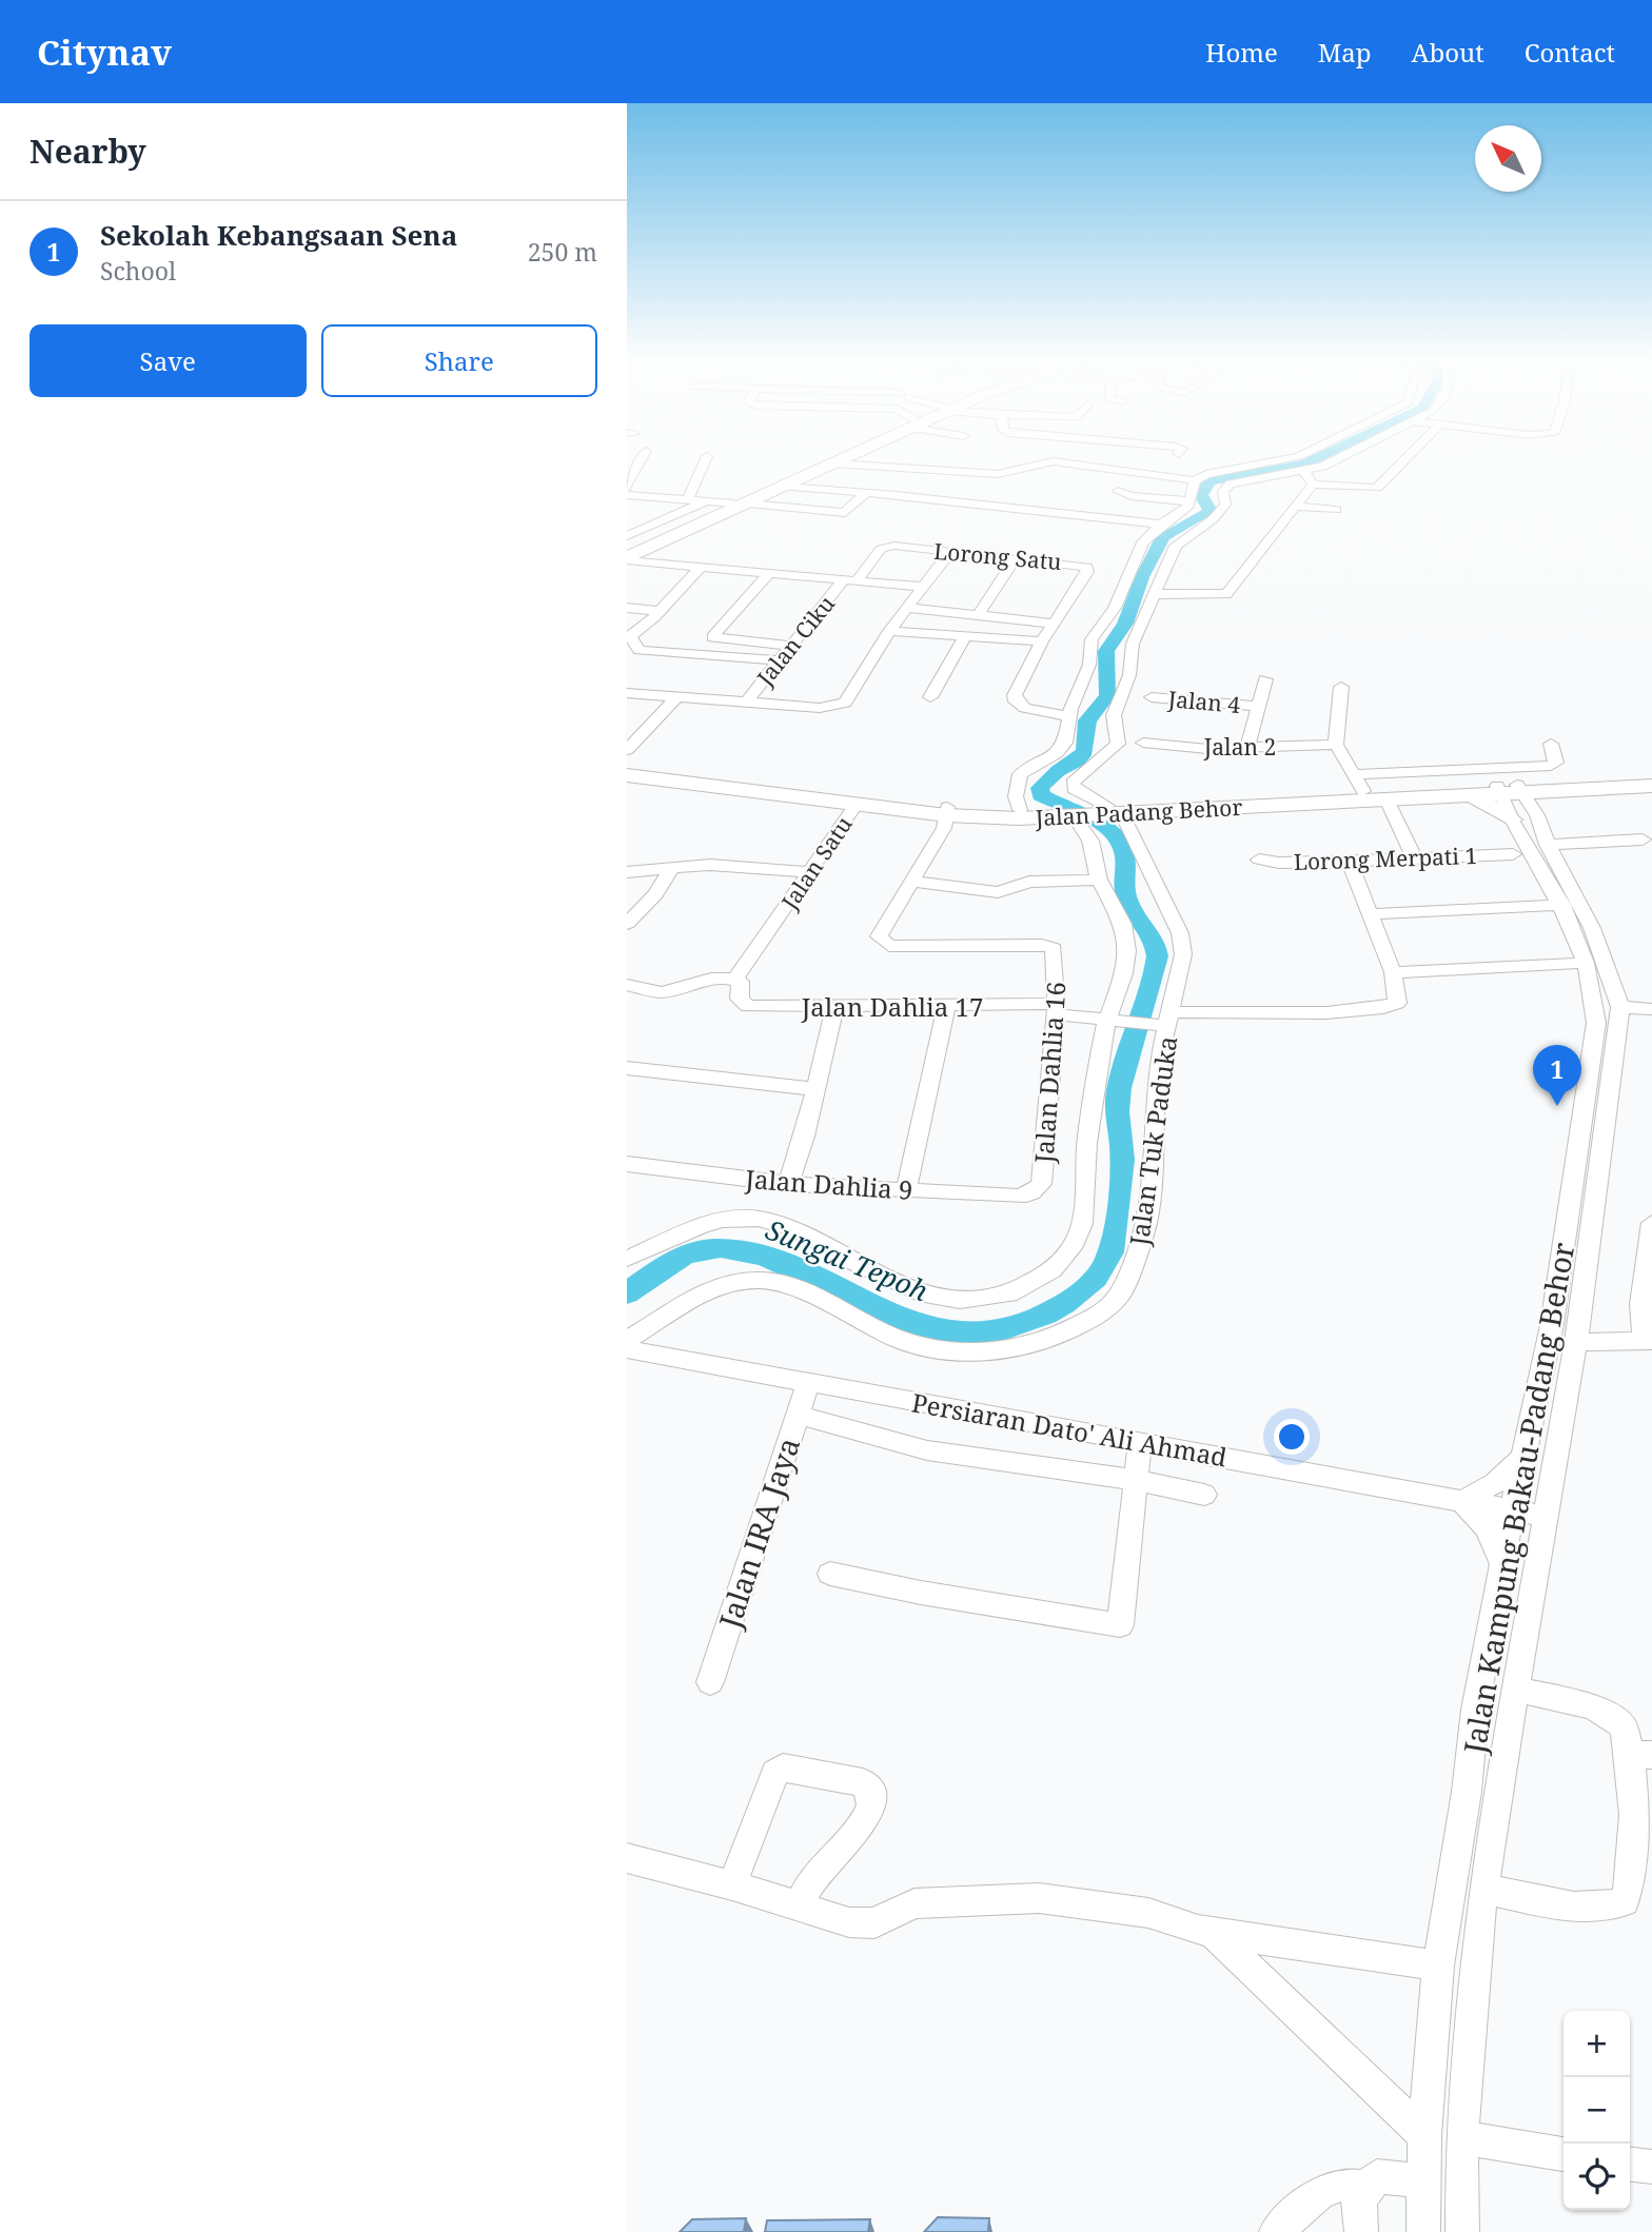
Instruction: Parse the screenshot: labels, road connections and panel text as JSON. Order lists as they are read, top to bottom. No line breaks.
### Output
{"streets":{"main road":["Jalan Padang Behor"],"street":["Lorong Satu","Jalan Ciku","Jalan 4","Jalan 2","Lorong Merpati 1","Jalan Satu","Jalan Dahlia 17","Jalan Dahlia 16","Jalan Tuk Paduka","Jalan Dahlia 9","Persiaran Dato' Ali Ahmad","Jalan Kampung Bakau-Padang Behor","Jalan IRA Jaya"]},"crossings":[["Lorong Satu","Jalan Ciku"],["Jalan Padang Behor","Jalan Satu"],["Jalan Padang Behor","Jalan Tuk Paduka"],["Jalan Padang Behor","Jalan Kampung Bakau-Padang Behor"],["Jalan Satu","Jalan Dahlia 17"],["Jalan Dahlia 17","Jalan Dahlia 16"],["Jalan Dahlia 16","Jalan Dahlia 9"],["Persiaran Dato' Ali Ahmad","Jalan Kampung Bakau-Padang Behor"],["Persiaran Dato' Ali Ahmad","Jalan IRA Jaya"]],"water":["Sungai Tepoh"],"north":"top left","page":{"header":"Citynav","nav":["Home","Map","About","Contact"],"heading":"Nearby","list":[{"mark":"1","name":"Sekolah Kebangsaan Sena","note":"School","value":"250 m"}],"buttons":["Save","Share"],"pins":"1","map_buttons":["+","−"]}}
